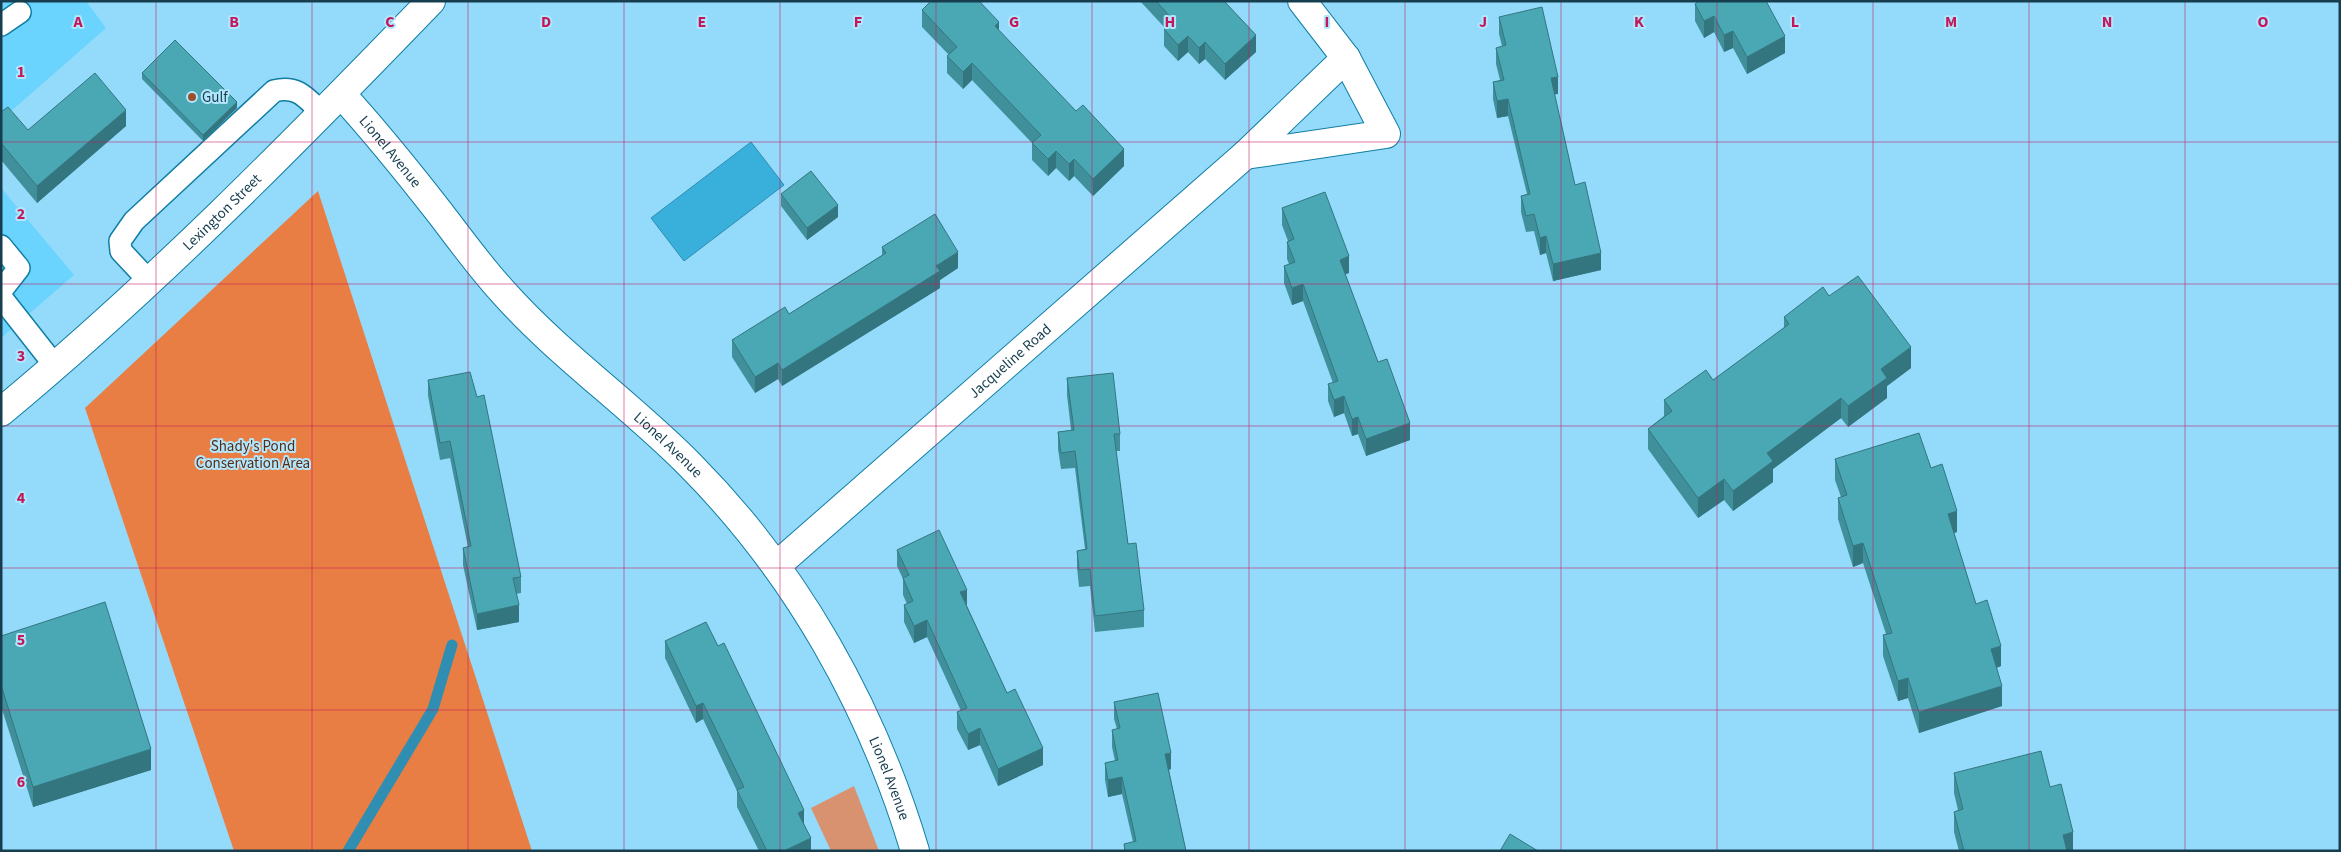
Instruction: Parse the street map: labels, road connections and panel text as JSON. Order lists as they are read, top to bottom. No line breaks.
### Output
{"streets":{"street":["Lionel Avenue","Lexington Street","Jacqueline Road"]},"crossings":[["Lionel Avenue","Lexington Street"],["Lionel Avenue","Jacqueline Road"]],"parks":["Shady's Pond Conservation Area"],"places":["Gulf"],"grid":{"columns":["A","B","C","D","E","F","G","H","I","J","K","L","M","N","O"],"rows":["1","2","3","4","5","6"]}}
